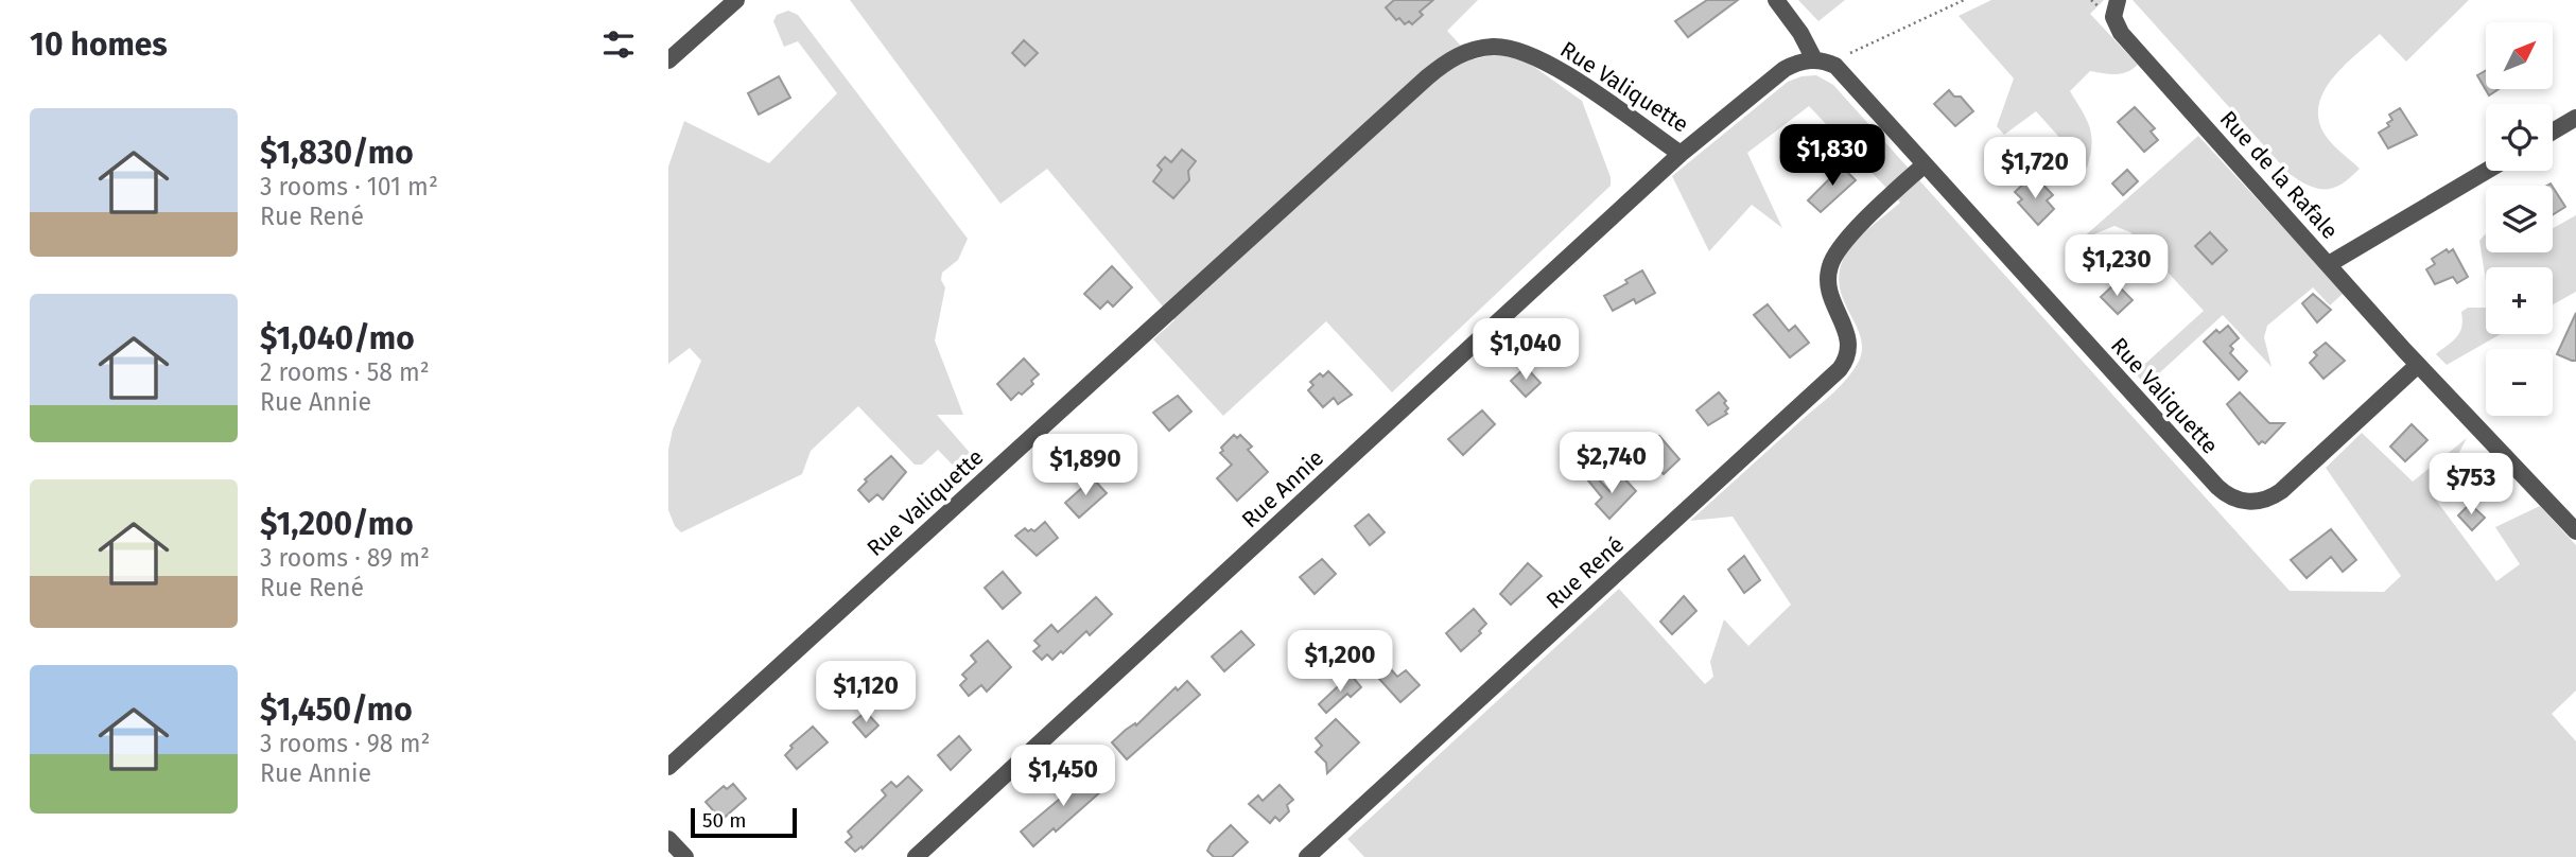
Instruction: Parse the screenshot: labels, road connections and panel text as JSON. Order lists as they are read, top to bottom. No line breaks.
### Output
{"streets":{"street":["Rue Valiquette","Rue de la Rafale","Rue Annie","Rue René"]},"crossings":[["Rue Valiquette","Rue de la Rafale"],["Rue Valiquette","Rue Annie"],["Rue Valiquette","Rue René"]],"scale_bar":"50 m","north":"top right","page":{"heading":"10 homes","map_buttons":["+","−"],"list":[{"name":"$1,830/mo","note":"3 rooms · 101 m² · Rue René"},{"name":"$1,040/mo","note":"2 rooms · 58 m² · Rue Annie"},{"name":"$1,200/mo","note":"3 rooms · 89 m² · Rue René"},{"name":"$1,450/mo","note":"3 rooms · 98 m² · Rue Annie"}],"price":["$1,830","$1,720","$1,230","$1,040","$2,740","$1,890","$753","$1,200","$1,120","$1,450"],"scale":"50 m"}}
